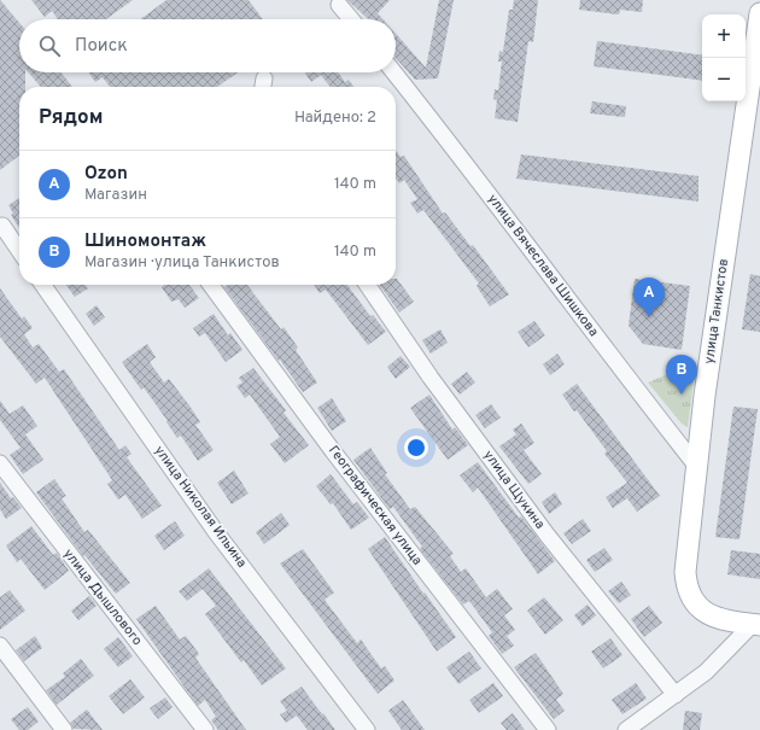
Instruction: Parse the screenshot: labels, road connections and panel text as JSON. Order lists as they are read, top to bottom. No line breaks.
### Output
{"streets":{"main road":["улица Танкистов"],"street":["улица Вячеслава Шишкова","улица Щукина","Географическая улица","улица Николая Ильина","улица Дышлового"]},"crossings":[["улица Вячеслава Шишкова","улица Танкистов"]],"page":{"map_buttons":["+","−"],"search":"Поиск","heading":["Рядом","Найдено: 2"],"list":[{"mark":"A","name":"Ozon","note":"Магазин","value":"140 m"},{"mark":"B","name":"Шиномонтаж","note":"Магазин · улица Танкистов","value":"140 m"}],"pins":["A","B"]}}
